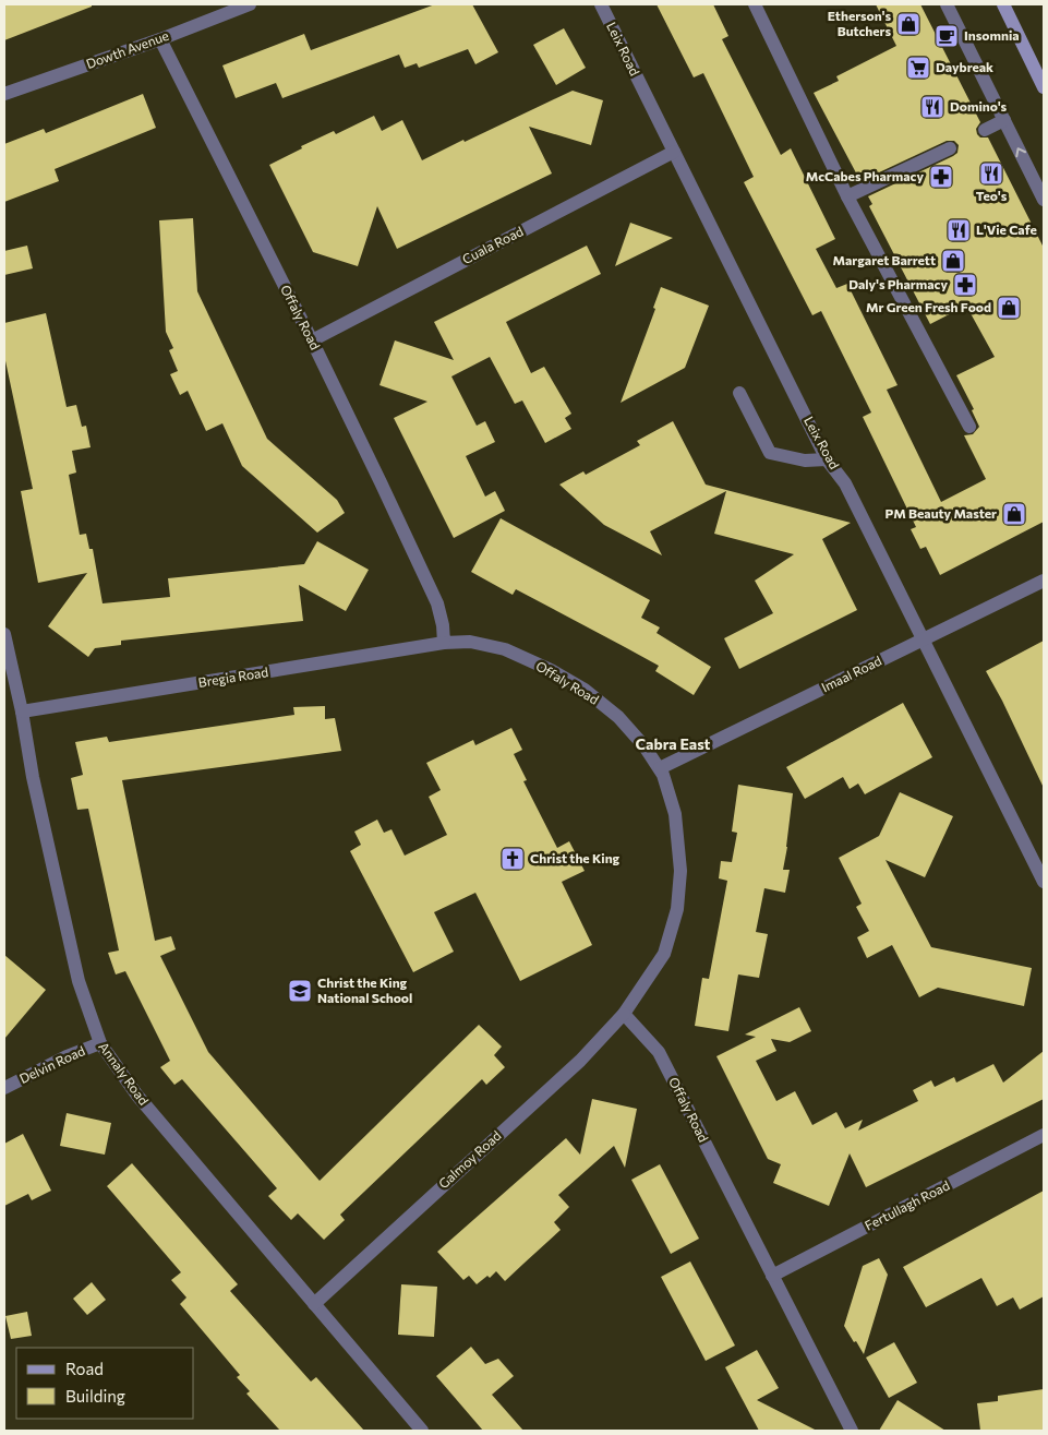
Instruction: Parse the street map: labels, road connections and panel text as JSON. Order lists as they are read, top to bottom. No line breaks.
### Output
{"streets":{"street":["Leix Road","Dowth Avenue","Cuala Road","Offaly Road","Imaal Road","Bregia Road","Delvin Road","Annaly Road","Galmoy Road","Fertullagh Road"]},"crossings":[["Leix Road","Cuala Road"],["Leix Road","Imaal Road"],["Dowth Avenue","Offaly Road"],["Cuala Road","Offaly Road"],["Offaly Road","Imaal Road"],["Offaly Road","Bregia Road"],["Offaly Road","Galmoy Road"],["Offaly Road","Fertullagh Road"],["Bregia Road","Annaly Road"],["Delvin Road","Annaly Road"],["Annaly Road","Galmoy Road"]],"districts":["Cabra East"],"places":{"shop":["Etherson's Butchers","Margaret Barrett","Mr Green Fresh Food","PM Beauty Master"],"cafe":["Insomnia"],"supermarket":["Daybreak"],"restaurant":["Domino's","Teo's","L'Vie Cafe"],"pharmacy":["McCabes Pharmacy","Daly's Pharmacy"],"church":["Christ the King"],"school or university":["Christ the King National School"]},"legend":["Road","Building"]}
